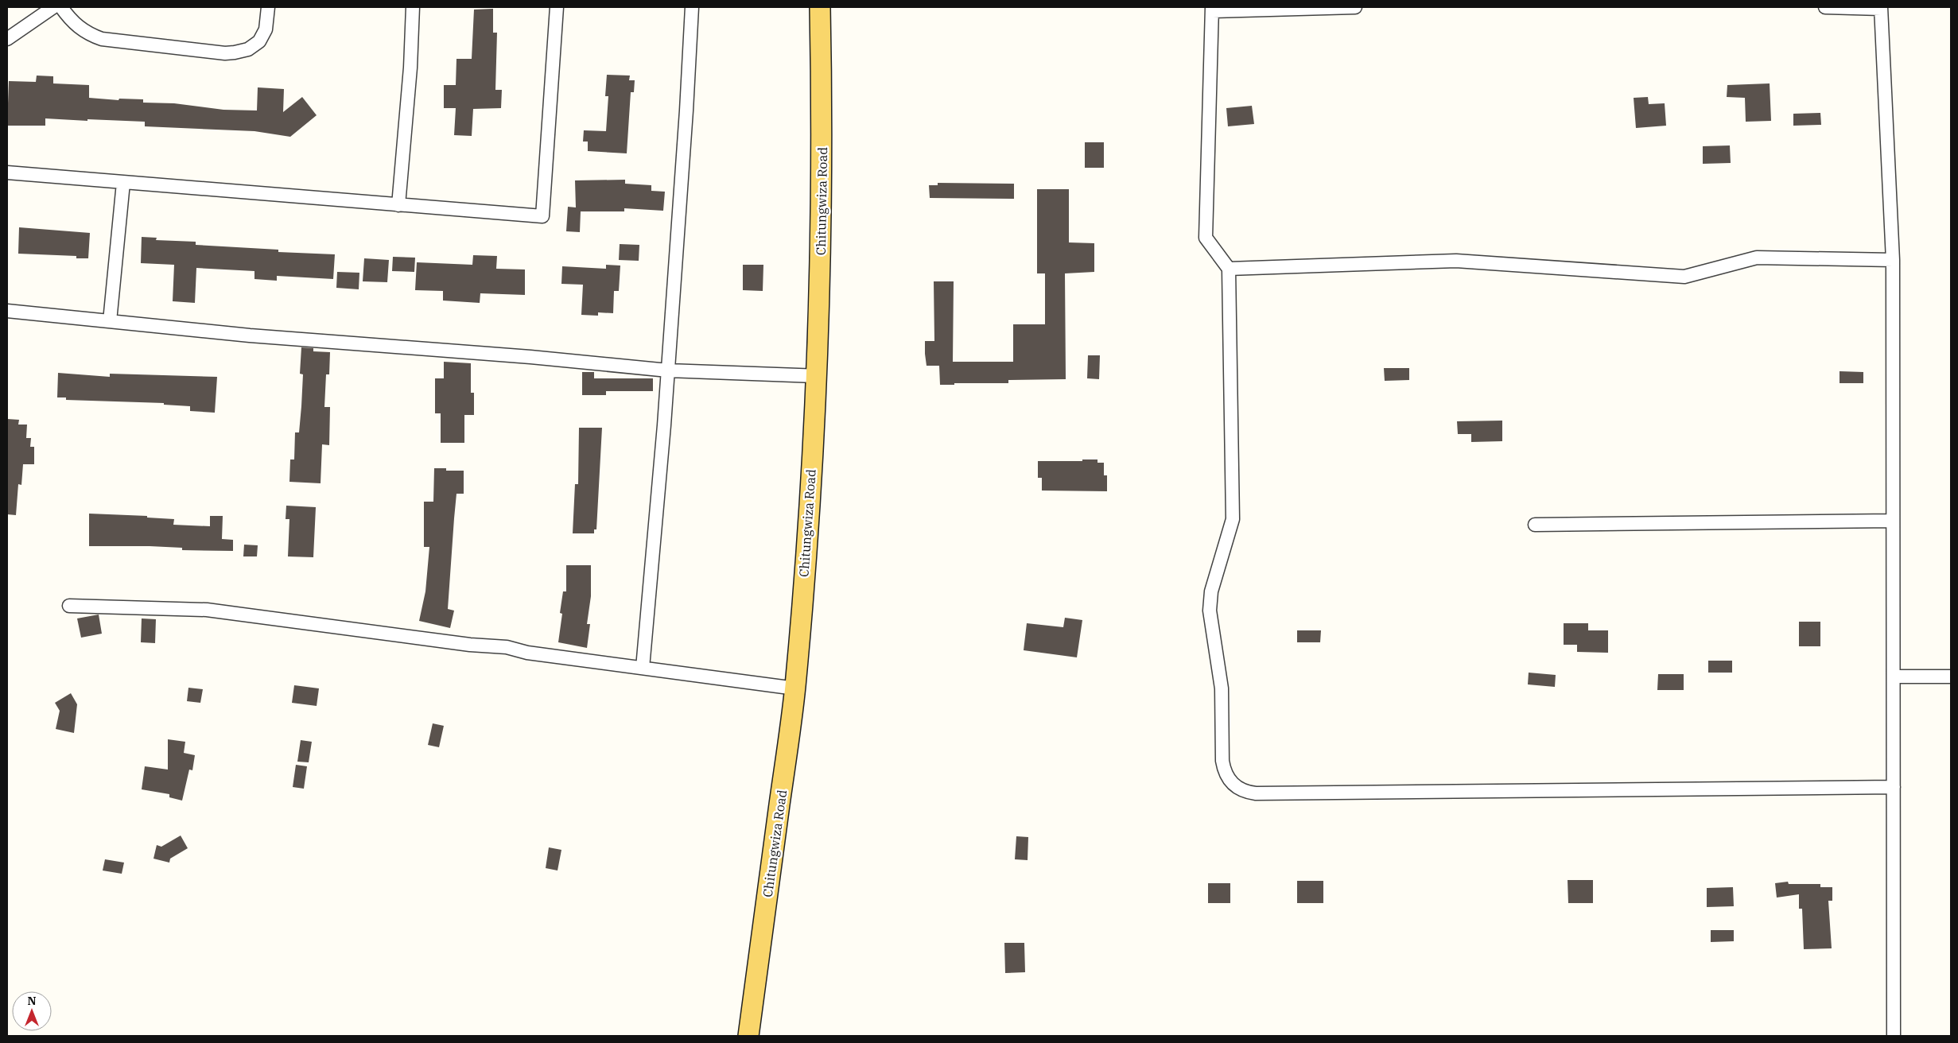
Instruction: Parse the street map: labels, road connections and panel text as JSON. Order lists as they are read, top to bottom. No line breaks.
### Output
{"streets":{"main road":["Chitungwiza Road"]},"north":"top"}
